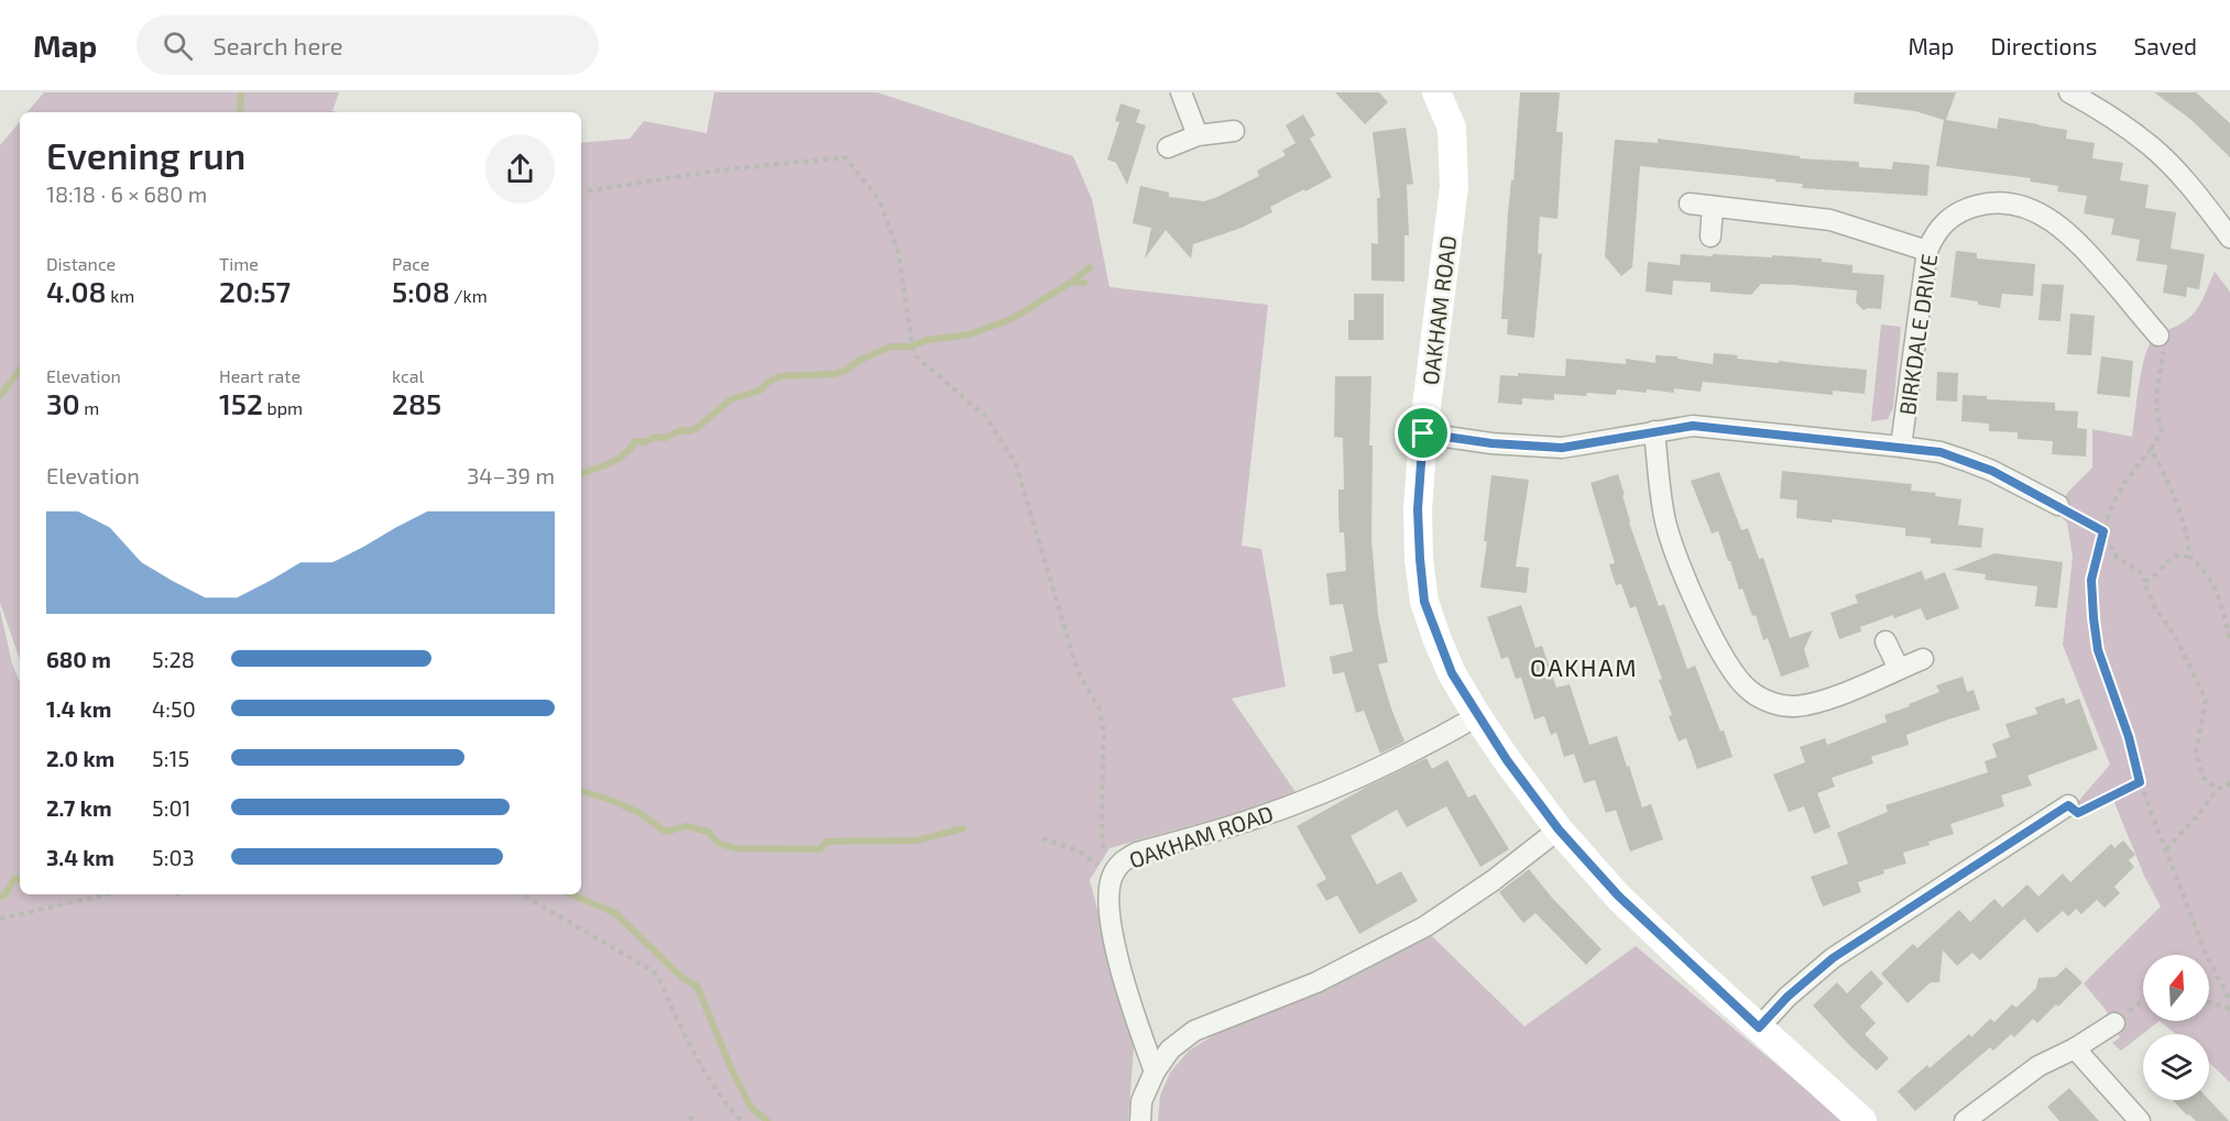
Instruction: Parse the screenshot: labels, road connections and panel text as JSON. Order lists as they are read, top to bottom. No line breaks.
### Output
{"streets":{"street":["OAKHAM ROAD","BIRKDALE DRIVE"]},"districts":["OAKHAM"],"north":"top","page":{"header":"Map","search":"Search here","nav":["Map","Directions","Saved"],"heading":["Evening run","18:18 · 6 × 680 m"],"stats":[["Distance","4.08 km"],["Time","20:57"],["Pace","5:08 /km"],["Elevation","30 m"],["Heart rate","152 bpm"],["kcal","285"]],"chart":["Elevation","34–39 m"],"list":[{"name":"680 m","note":"5:28"},{"name":"1.4 km","note":"4:50"},{"name":"2.0 km","note":"5:15"},{"name":"2.7 km","note":"5:01"},{"name":"3.4 km","note":"5:03"}]}}
